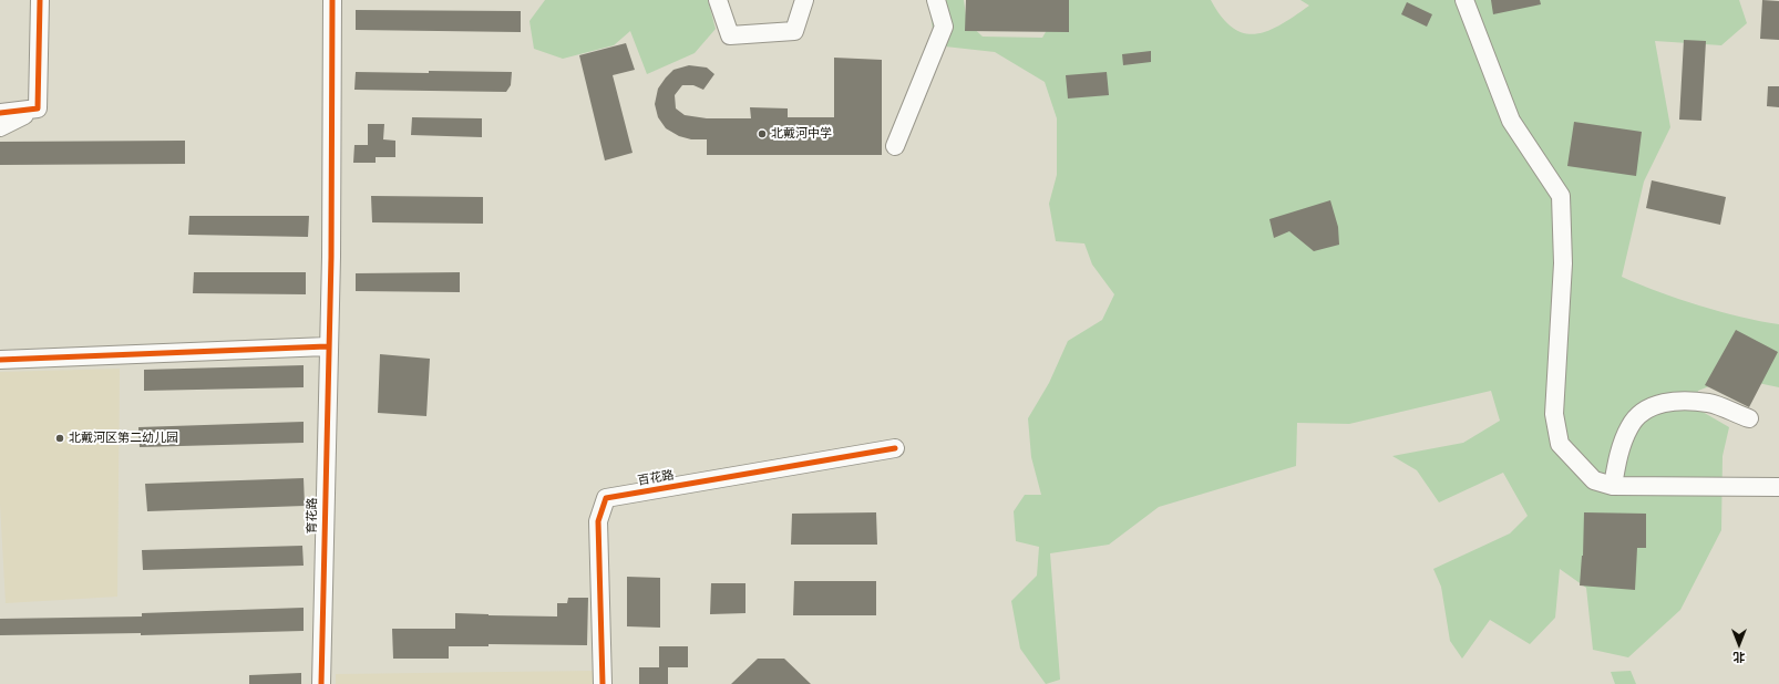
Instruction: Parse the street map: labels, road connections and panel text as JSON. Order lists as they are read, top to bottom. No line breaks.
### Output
{"streets":{"street":["百花路","育花路"]},"places":["北戴河中学","北戴河区第二幼儿园"],"north":"bottom"}
